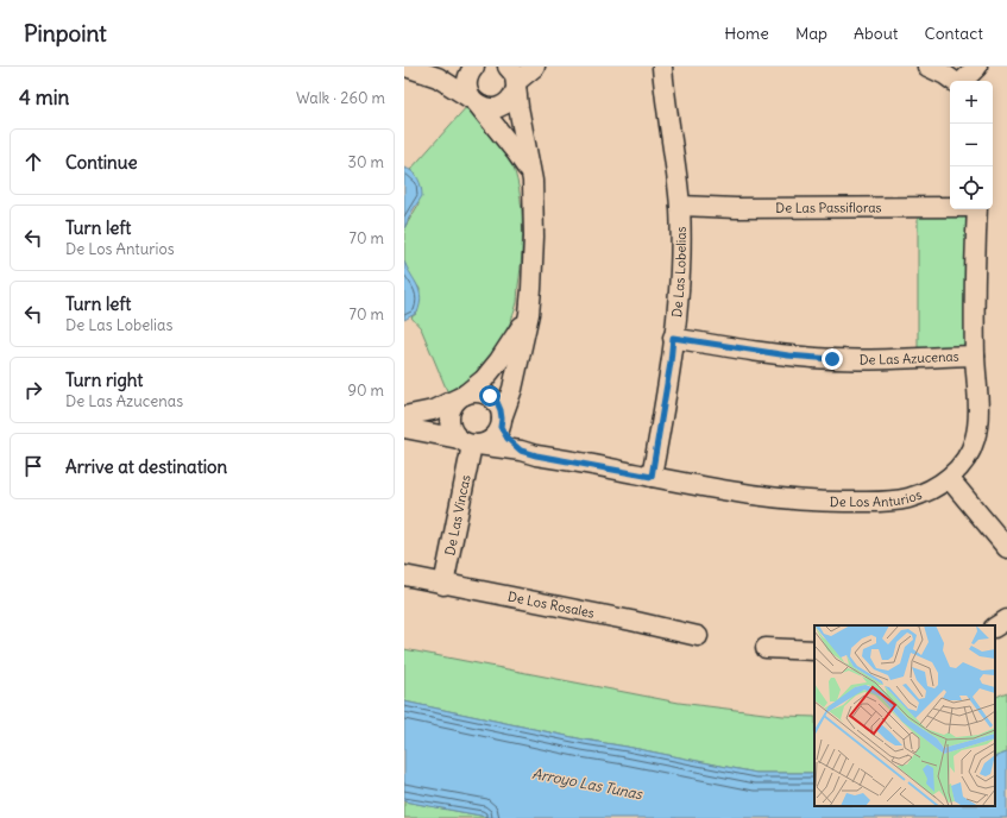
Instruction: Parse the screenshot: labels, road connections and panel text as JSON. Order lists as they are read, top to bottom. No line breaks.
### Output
{"streets":{"street":["De Las Passifloras","De Las Lobelias","De Las Azucenas","De Los Anturios","De Las Vincas","De Los Rosales"]},"crossings":[["De Las Passifloras","De Las Lobelias"],["De Las Lobelias","De Las Azucenas"],["De Las Lobelias","De Los Anturios"],["De Las Azucenas","De Los Anturios"],["De Los Anturios","De Las Vincas"],["De Las Vincas","De Los Rosales"]],"water":["Arroyo Las Tunas"],"page":{"header":"Pinpoint","nav":["Home","Map","About","Contact"],"heading":["4 min","Walk · 260 m"],"map_buttons":["+","−"],"list":[["Continue","30 m"],["Turn left","De Los Anturios","70 m"],["Turn left","De Las Lobelias","70 m"],["Turn right","De Las Azucenas","90 m"],"Arrive at destination"]}}
